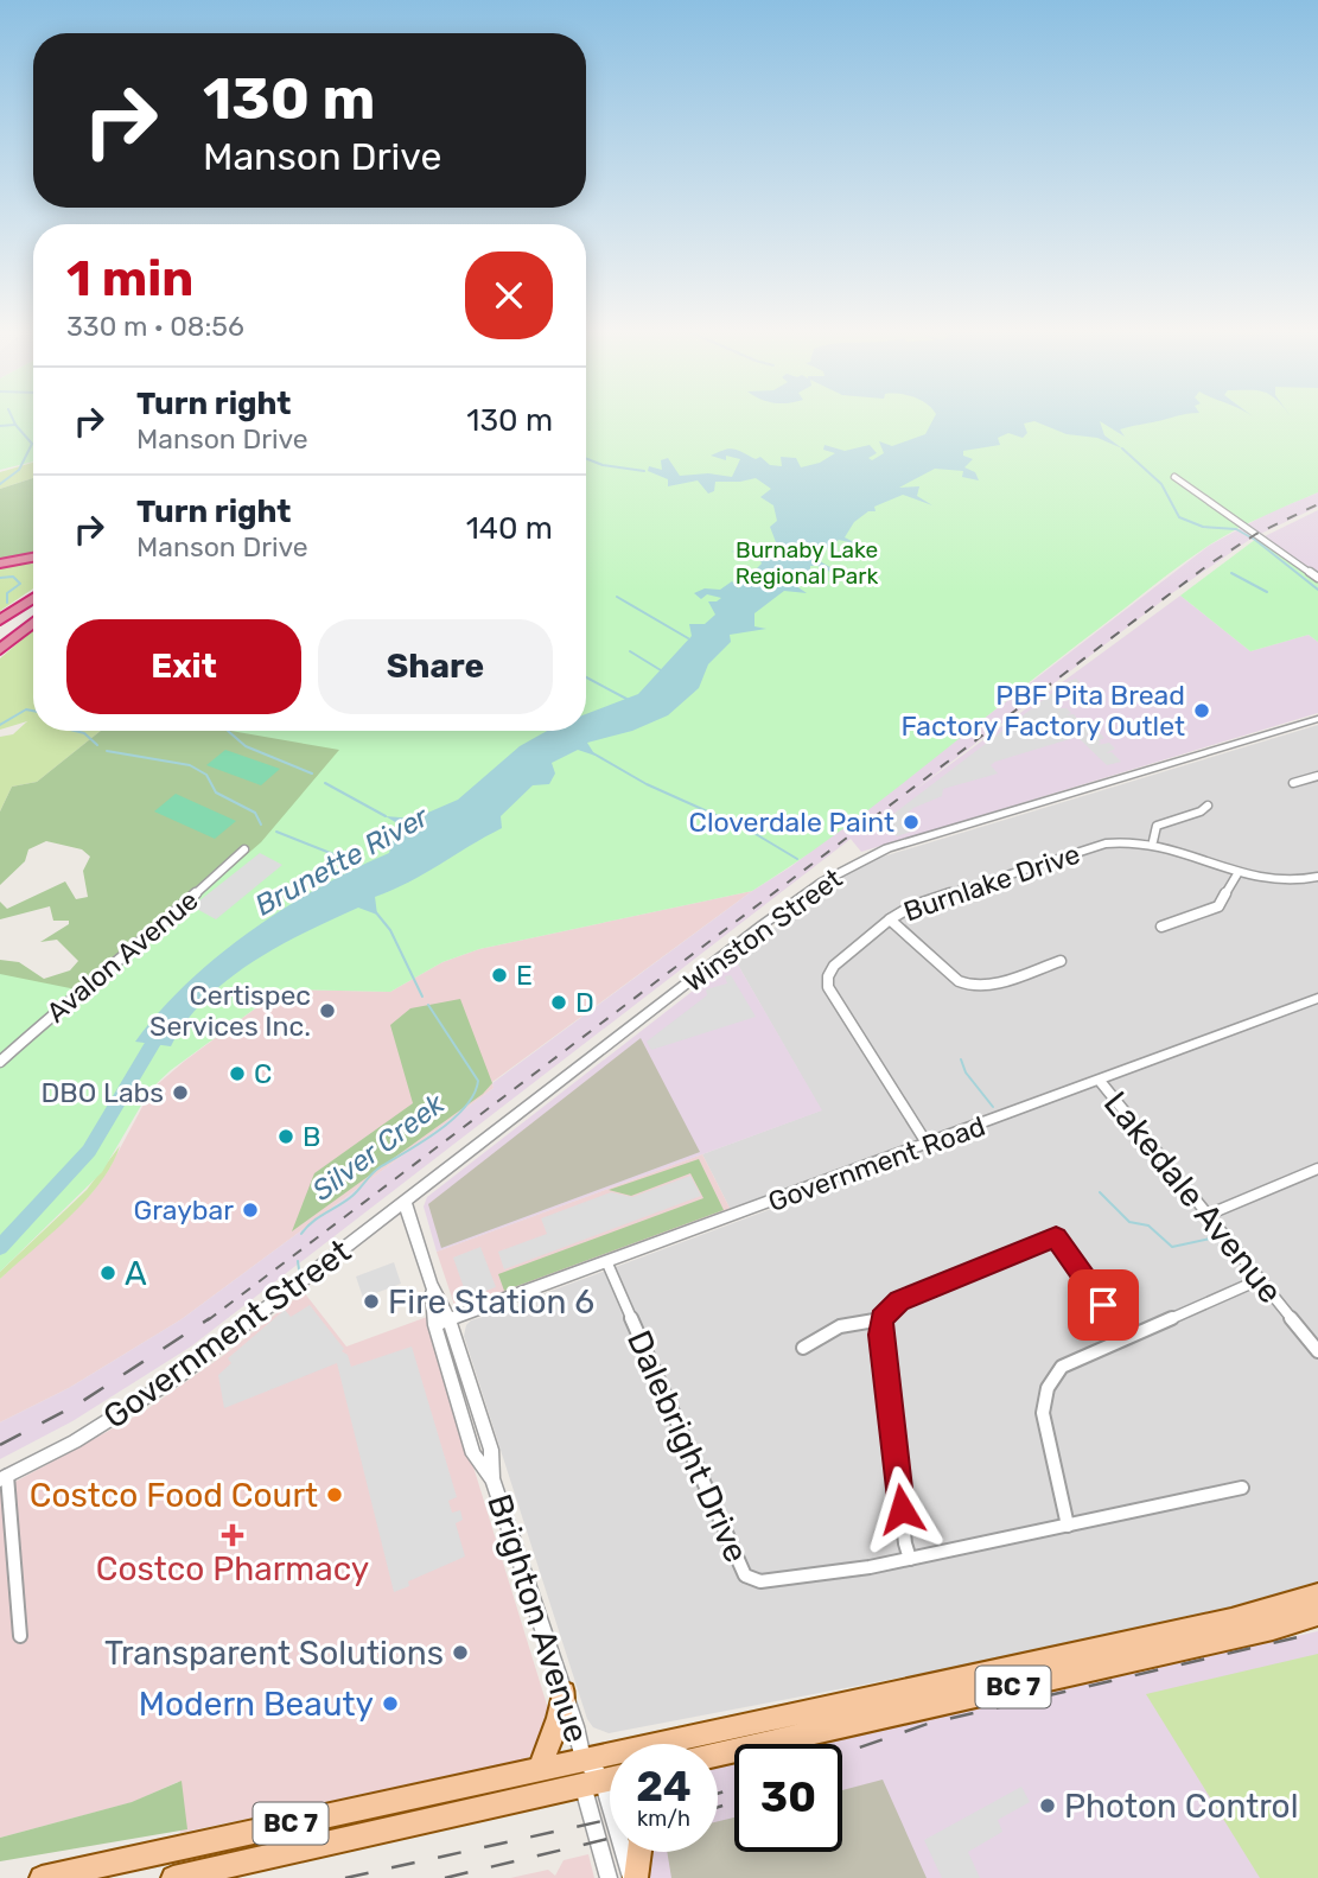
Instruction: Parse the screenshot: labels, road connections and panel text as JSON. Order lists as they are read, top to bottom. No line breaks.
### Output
{"streets":{"main road":["BC 7"],"street":["Burnlake Drive","Winston Street","Avalon Avenue","Government Road","Lakedale Avenue","Government Street","Dalebright Drive","Brighton Avenue"]},"crossings":[["Burnlake Drive","Government Road"],["Winston Street","Government Street"],["Winston Street","Brighton Avenue"],["Government Road","Lakedale Avenue"],["Government Road","Dalebright Drive"],["Government Road","Brighton Avenue"],["Government Street","Brighton Avenue"],["Brighton Avenue","BC 7"]],"water":["Brunette River","Silver Creek"],"parks":["Burnaby Lake Regional Park"],"places":{"other":["PBF Pita Bread Factory Factory Outlet","Cloverdale Paint","E","D","Certispec Services Inc.","C","DBO Labs","B","Graybar","A","Fire Station 6","Costco Food Court","Transparent Solutions","Modern Beauty","Photon Control"],"health":["Costco Pharmacy"]},"page":{"turn":["130 m","Manson Drive"],"heading":["1 min","330 m · 08:56"],"list":[{"name":"Turn right","note":"Manson Drive","value":"130 m"},{"name":"Turn right","note":"Manson Drive","value":"140 m"}],"buttons":["Exit","Share"],"speed":"24 km/h","limit":"30"}}
